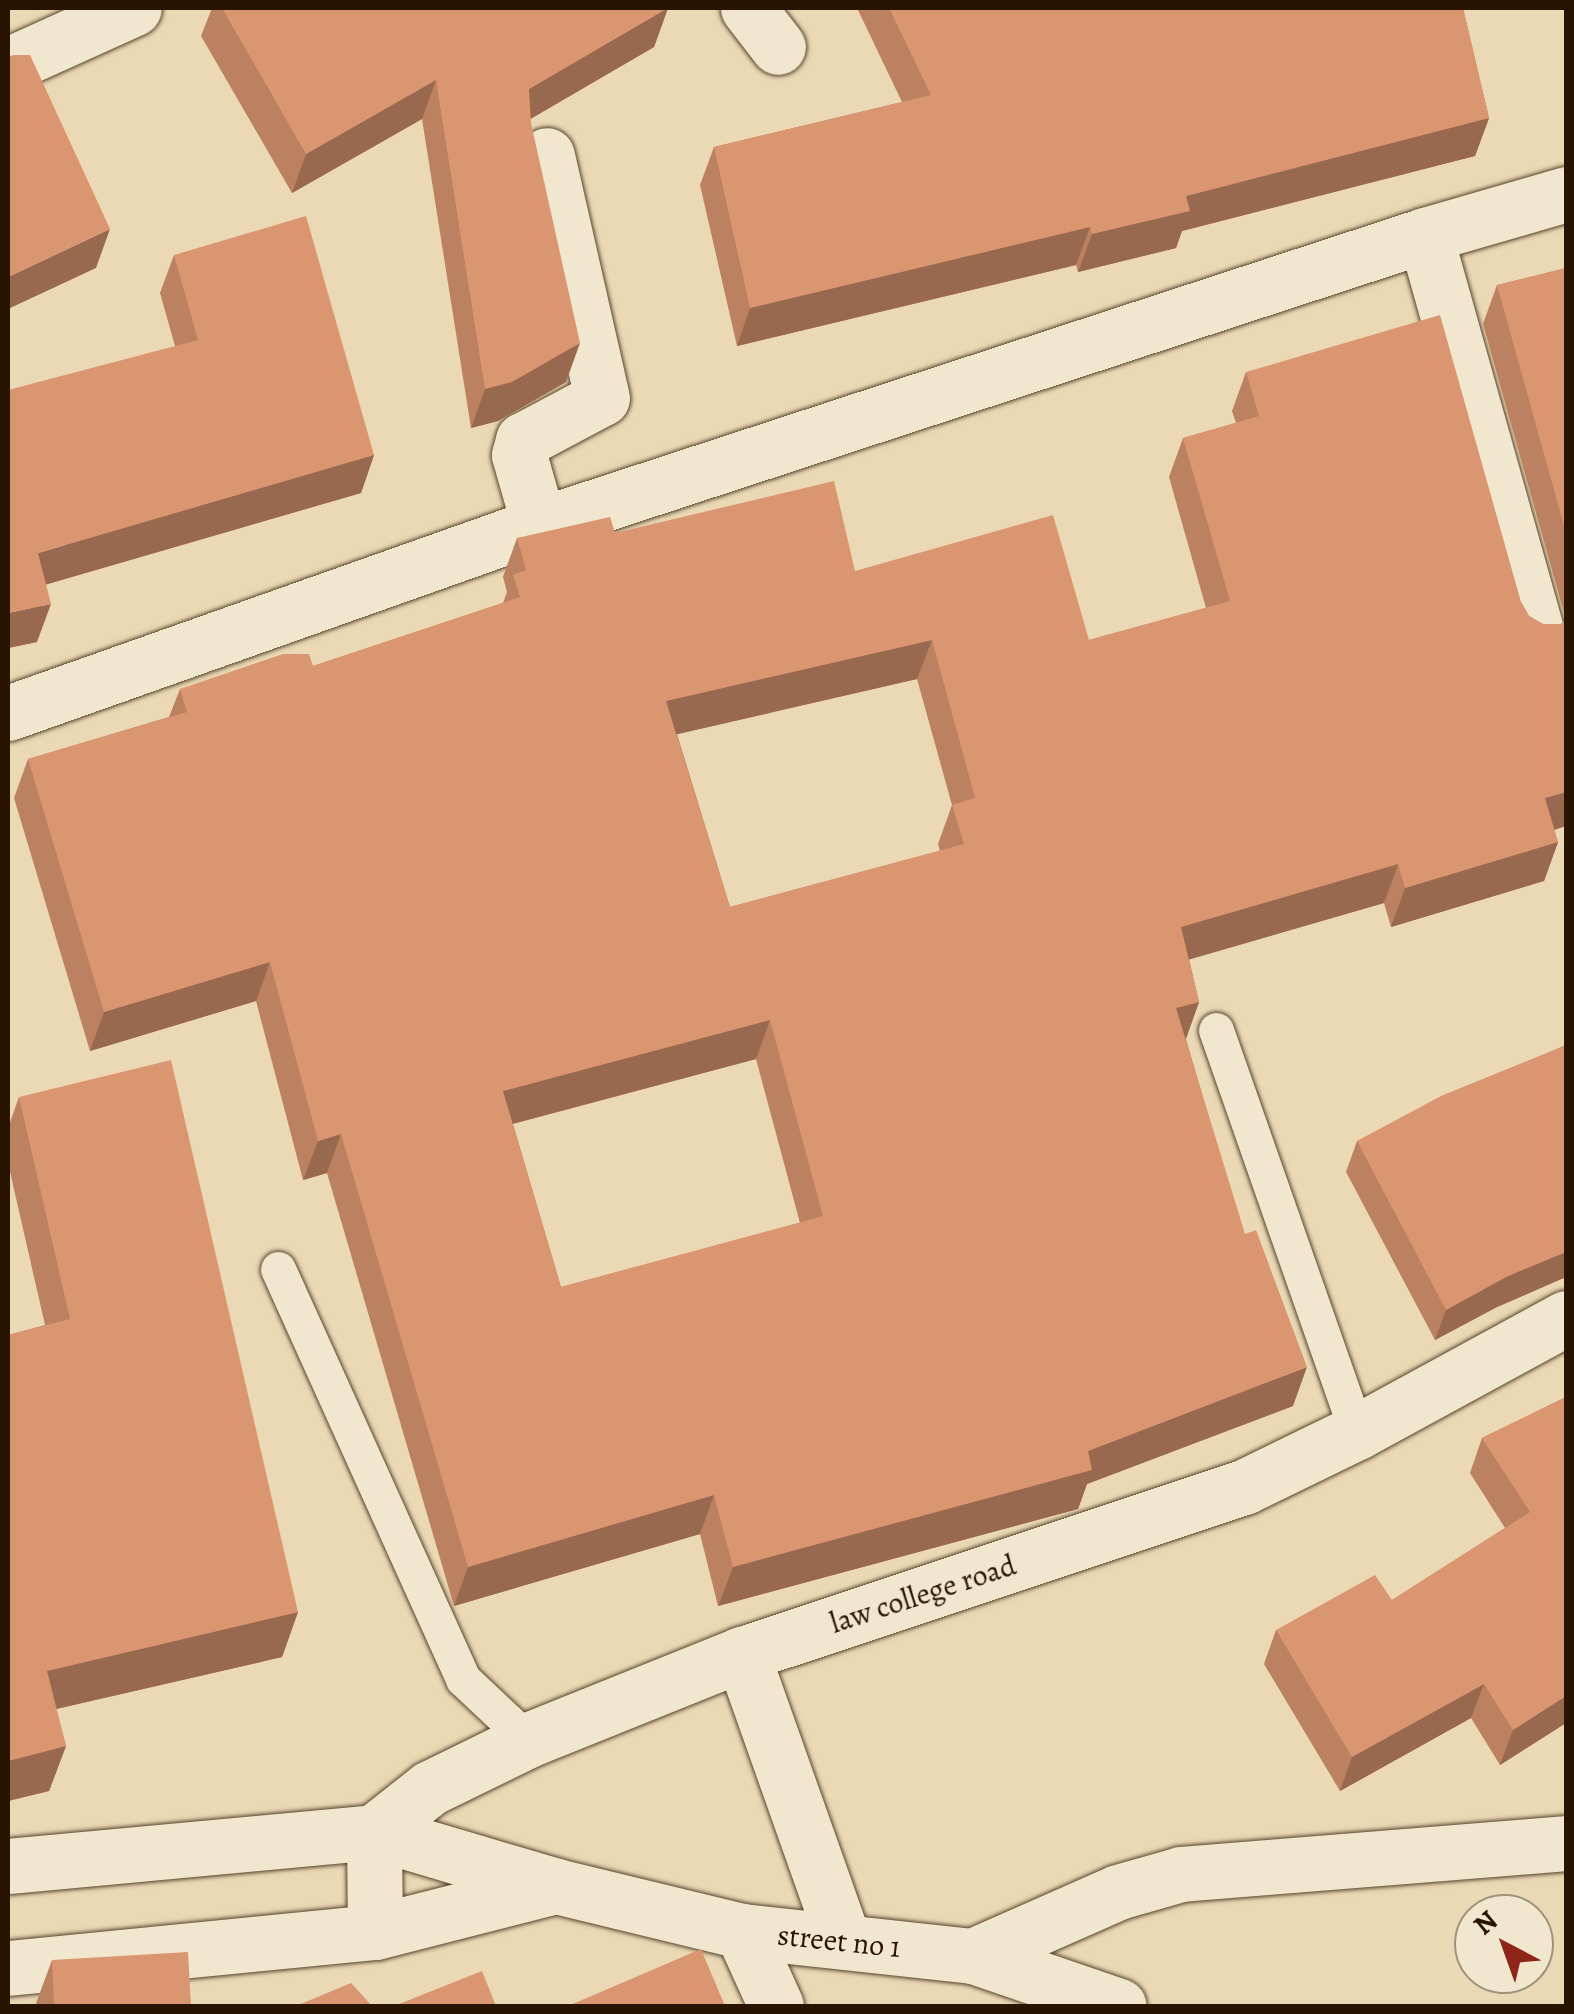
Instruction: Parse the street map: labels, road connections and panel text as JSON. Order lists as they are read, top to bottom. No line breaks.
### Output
{"streets":{"street":["law college road","street no 1"]},"crossings":[["law college road","street no 1"]],"north":"top left"}
